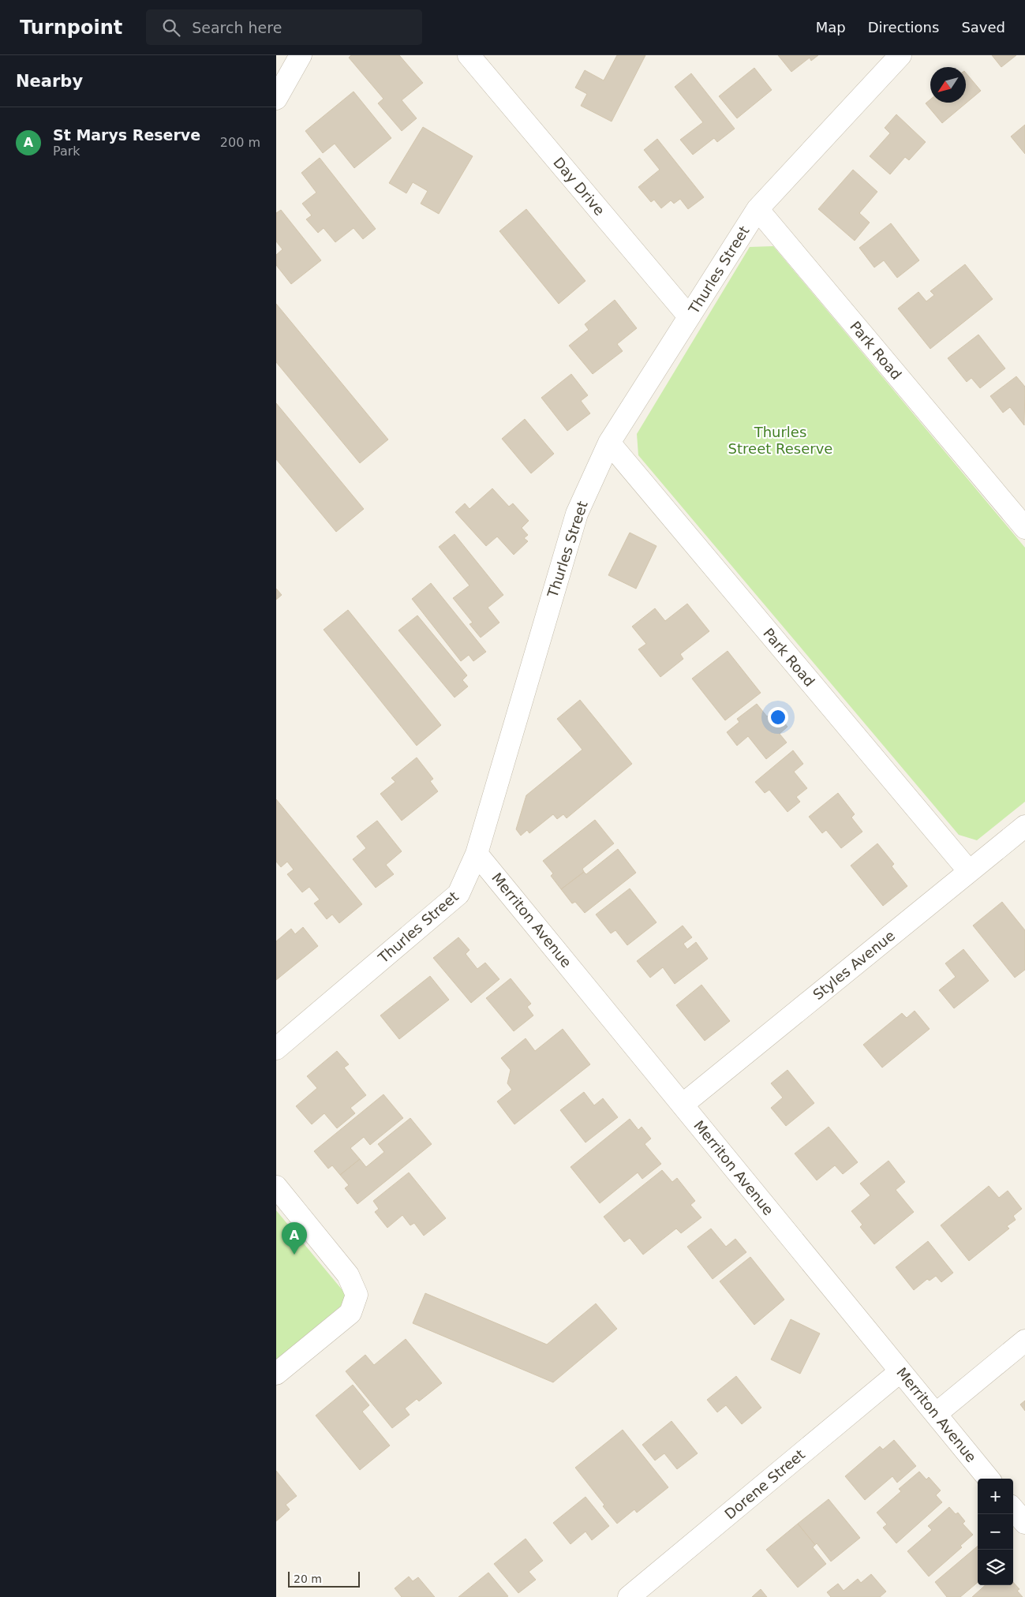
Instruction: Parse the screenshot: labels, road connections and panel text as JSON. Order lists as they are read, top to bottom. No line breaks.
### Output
{"streets":{"street":["Day Drive","Thurles Street","Park Road","Merriton Avenue","Styles Avenue","Dorene Street"]},"crossings":[["Day Drive","Thurles Street"],["Thurles Street","Park Road"],["Thurles Street","Merriton Avenue"],["Park Road","Styles Avenue"],["Merriton Avenue","Styles Avenue"],["Merriton Avenue","Dorene Street"]],"parks":["Thurles Street Reserve"],"scale_bar":"20 m","north":"bottom left","page":{"header":"Turnpoint","search":"Search here","nav":["Map","Directions","Saved"],"heading":"Nearby","list":[{"mark":"A","name":"St Marys Reserve","note":"Park","value":"200 m"}],"pins":"A","map_buttons":["+","−"],"scale":"20 m"}}
